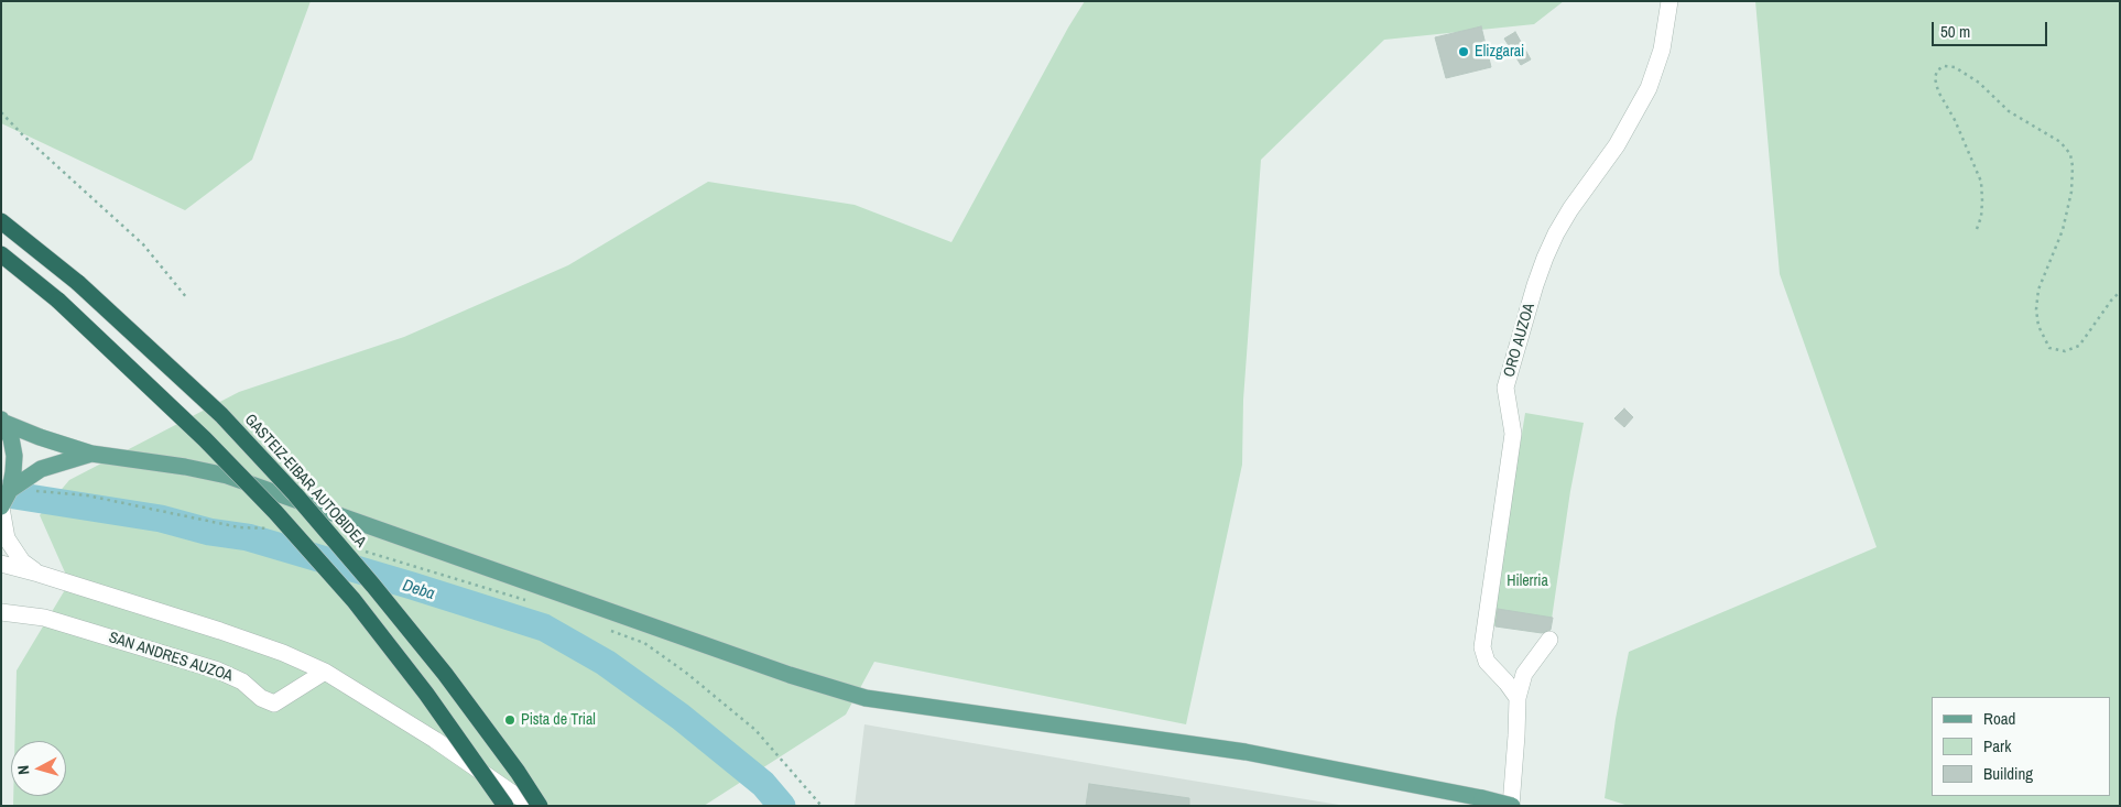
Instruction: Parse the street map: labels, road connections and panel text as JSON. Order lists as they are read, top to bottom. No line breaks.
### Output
{"streets":{"highway":["GASTEIZ-EIBAR AUTOBIDEA"],"street":["ORO AUZOA","SAN ANDRES AUZOA"]},"water":["Deba"],"parks":["Hilerria"],"places":["Elizgarai","Pista de Trial"],"legend":["Road","Park","Building"],"scale_bar":"50 m","north":"left"}
